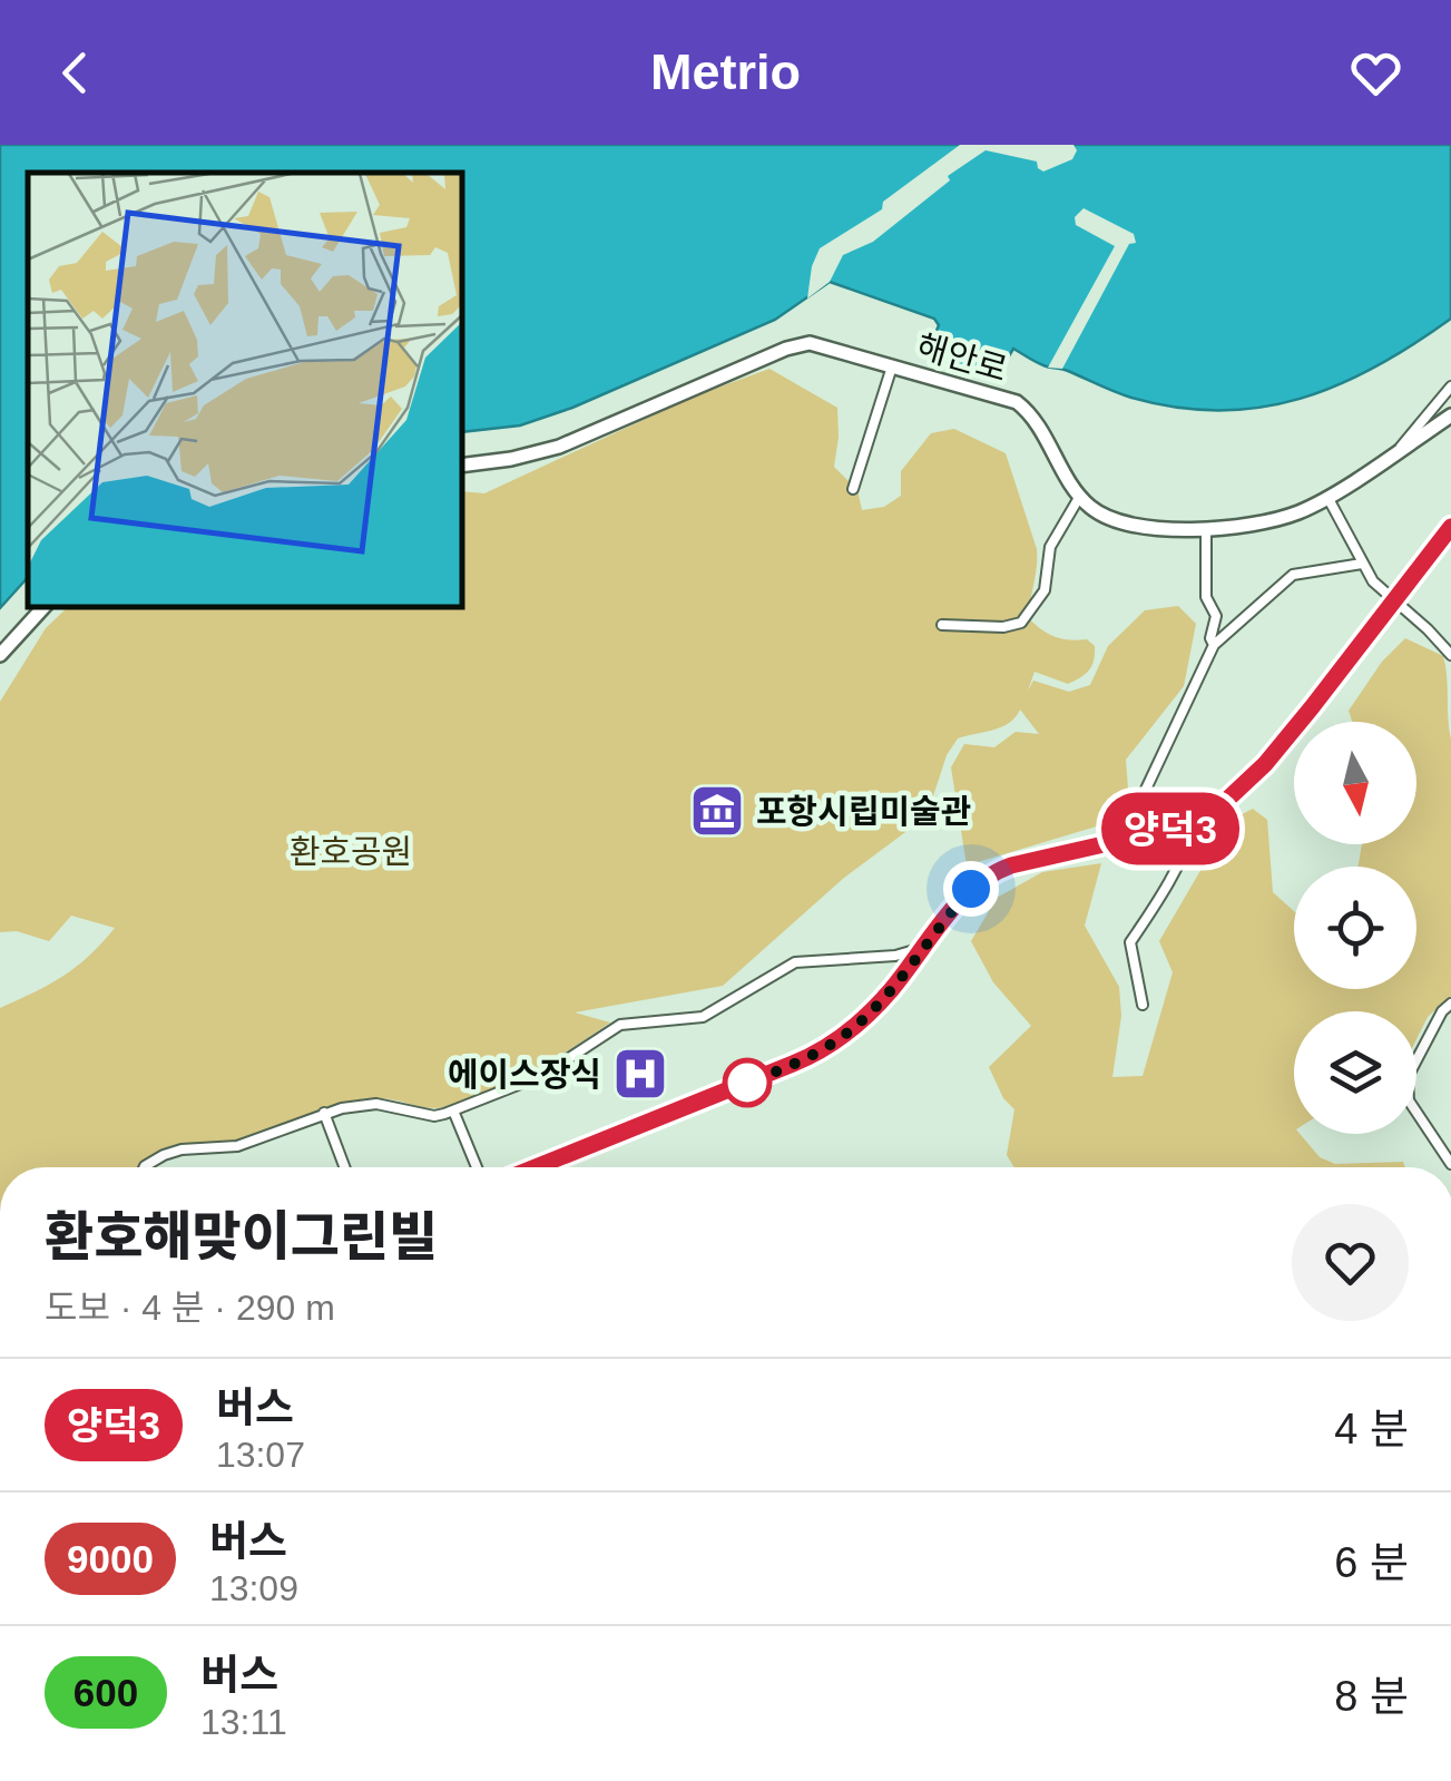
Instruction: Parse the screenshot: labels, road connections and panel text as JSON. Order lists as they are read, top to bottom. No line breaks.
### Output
{"streets":{"street":["해안로"]},"parks":["환호공원"],"places":{"museum":["포항시립미술관"],"hospital":["에이스장식"]},"lines":["bus line 양덕3"],"north":"bottom","page":{"header":"Metrio","on_map":"양덕3","heading":["환호해맞이그린빌","도보 · 4 분 · 290 m"],"list":[{"mark":"양덕3","name":"버스","note":"13:07","value":"4 분"},{"mark":"9000","name":"버스","note":"13:09","value":"6 분"},{"mark":"600","name":"버스","note":"13:11","value":"8 분"}]}}
